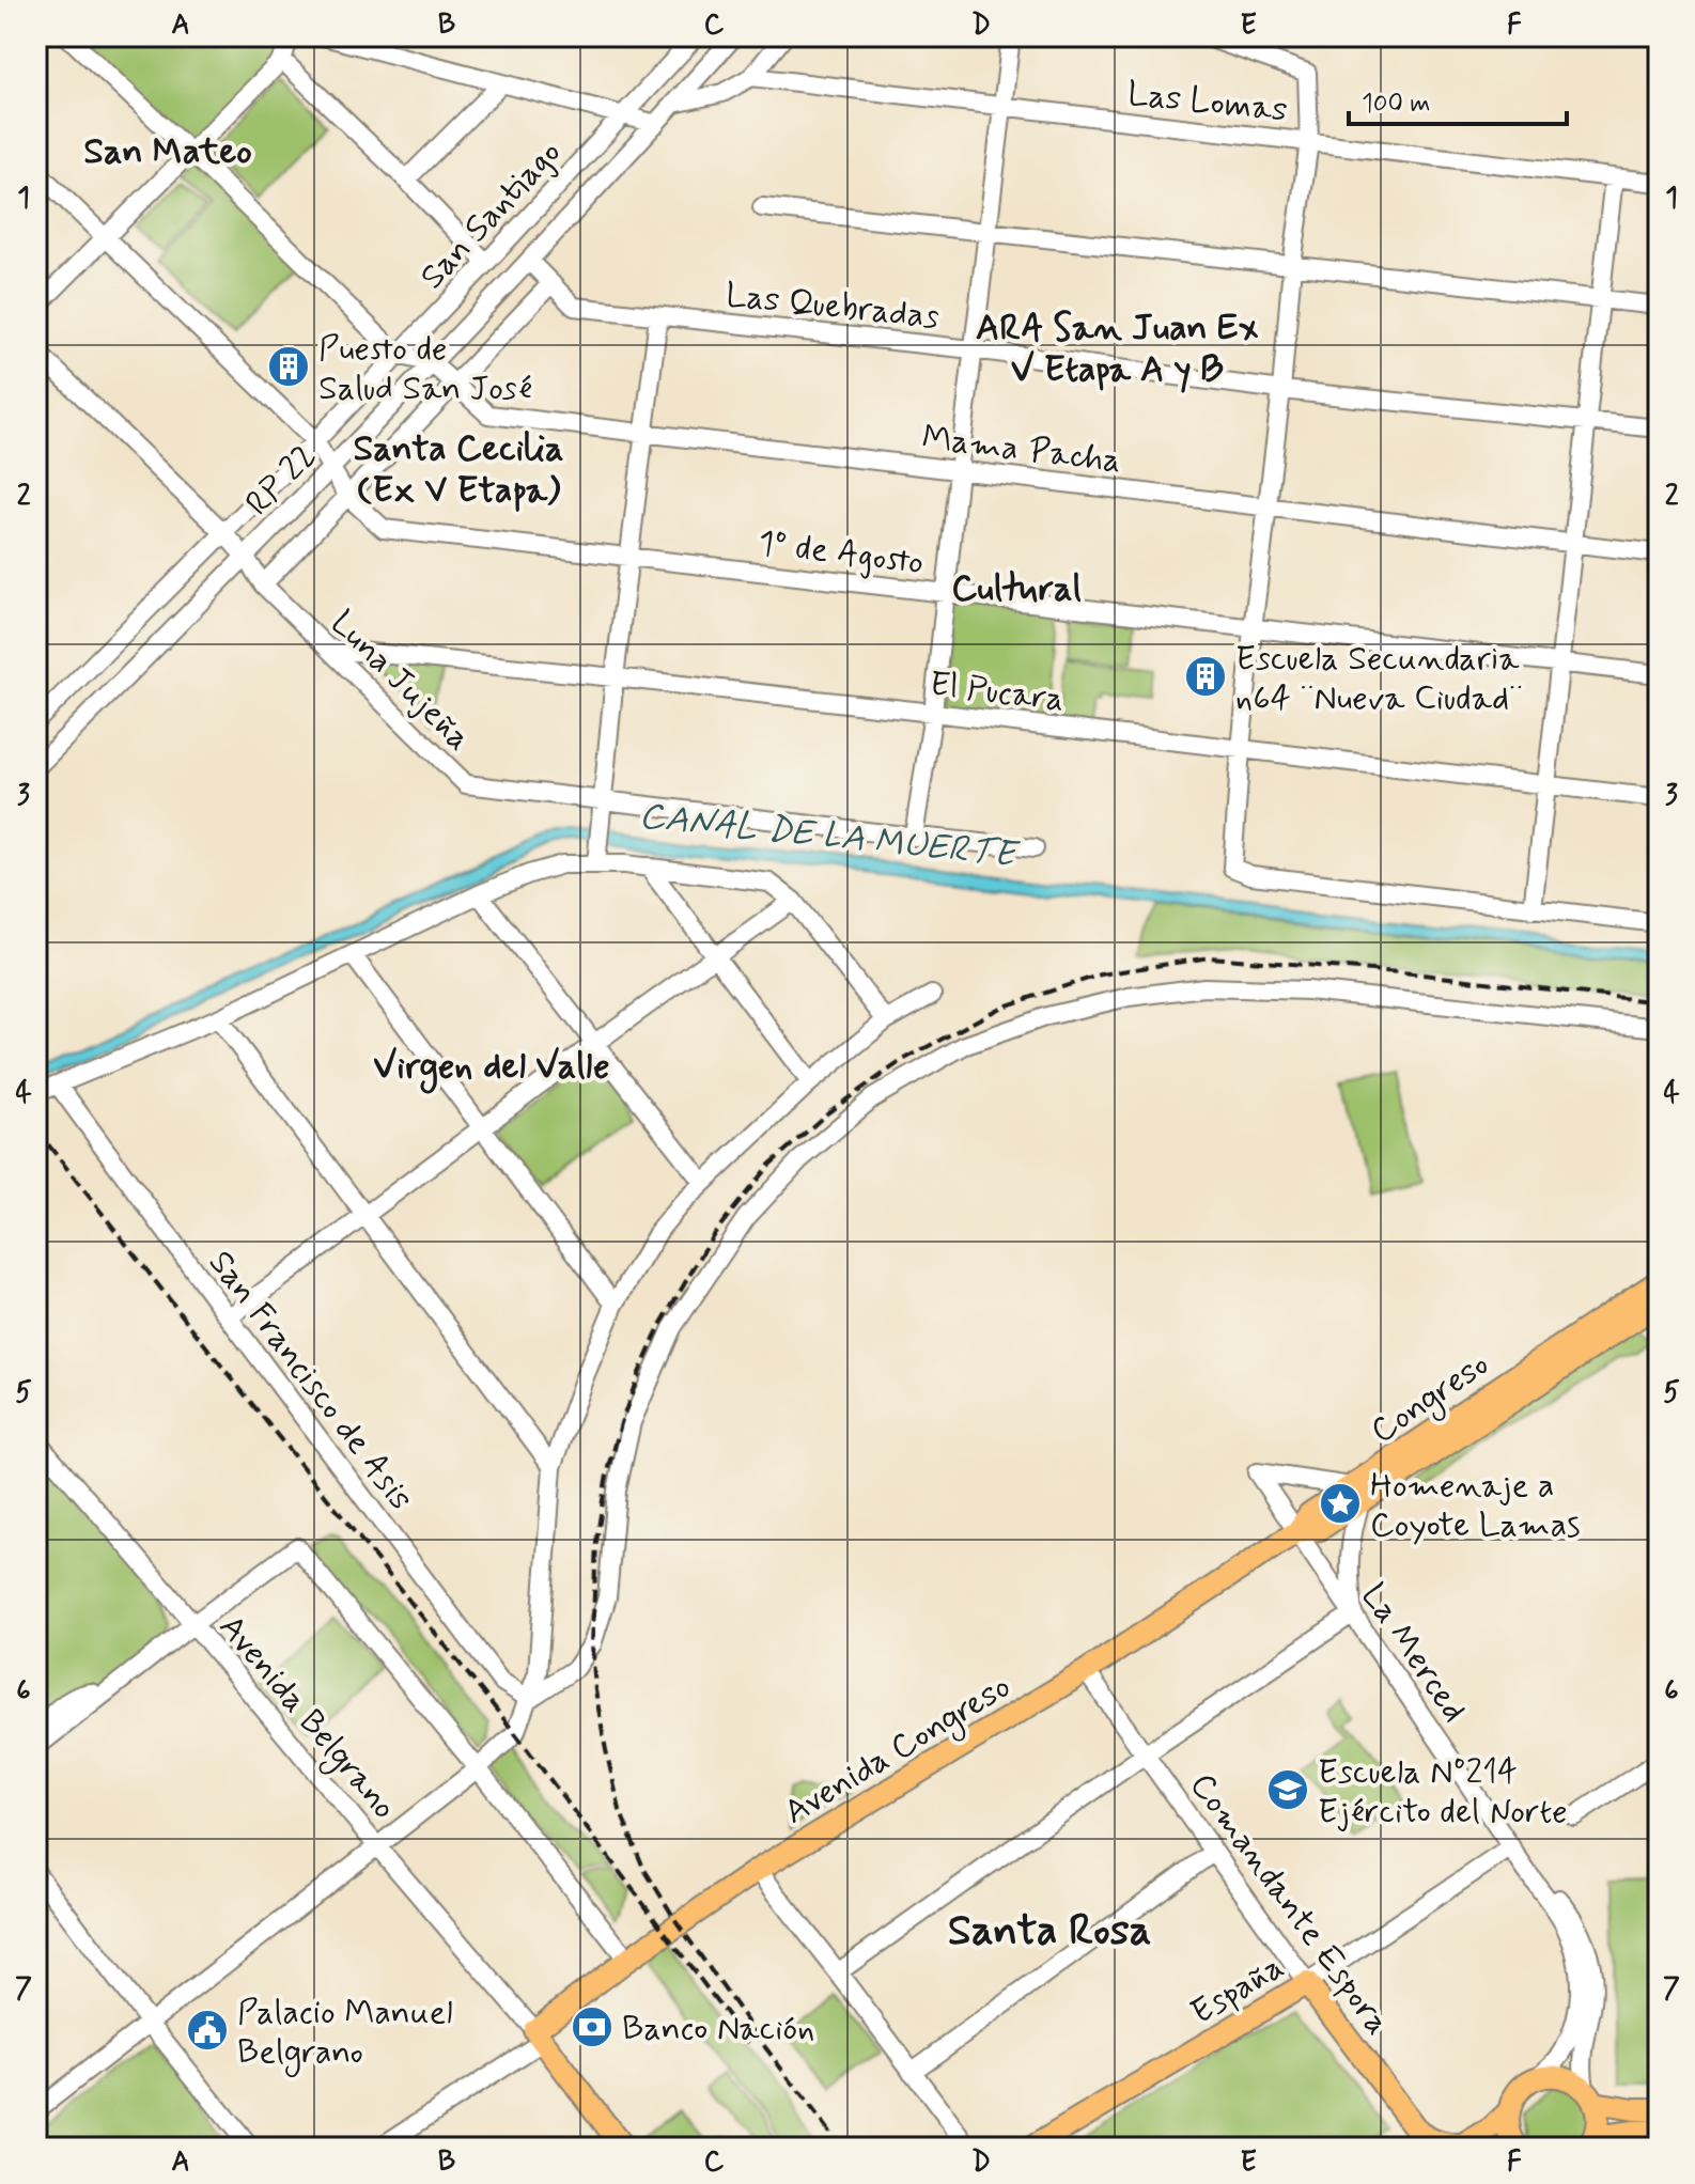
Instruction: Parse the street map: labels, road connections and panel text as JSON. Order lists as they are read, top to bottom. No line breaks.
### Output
{"streets":{"main road":["Congreso","Avenida Congreso","Comandante Espora","España"],"street":["Las Lomas","San Santiago","Las Quebradas","Mama Pacha","RP 22","1º de Agosto","Luna Jujeña","El Pucara","San Francisco de Asis","La Merced","Avenida Belgrano"]},"crossings":[["San Santiago","Mama Pacha"],["San Santiago","1º de Agosto"],["San Santiago","Luna Jujeña"],["Las Quebradas","RP 22"],["Mama Pacha","RP 22"],["RP 22","1º de Agosto"],["RP 22","Luna Jujeña"],["Luna Jujeña","El Pucara"],["Congreso","La Merced"],["Congreso","Avenida Congreso"],["La Merced","Avenida Congreso"],["La Merced","España"],["Avenida Belgrano","Avenida Congreso"],["Avenida Congreso","Comandante Espora"],["Comandante Espora","España"]],"districts":["San Mateo","ARA San Juan Ex V Etapa A y B","Santa Cecilia (Ex V Etapa)","Cultural","Virgen del Valle","Santa Rosa"],"water":["CANAL DE LA MUERTE"],"places":{"building":["Puesto de Salud San José","Escuela Secundaria n64 ¨Nueva Ciudad¨"],"place":["Homenaje a Coyote Lamas"],"school or university":["Escuela Nº214 Ejército del Norte"],"bank":["Banco Nación"],"public building":["Palacio Manuel Belgrano"]},"scale_bar":"100 m","grid":{"columns":["A","B","C","D","E","F"],"rows":["1","2","3","4","5","6","7"]}}
